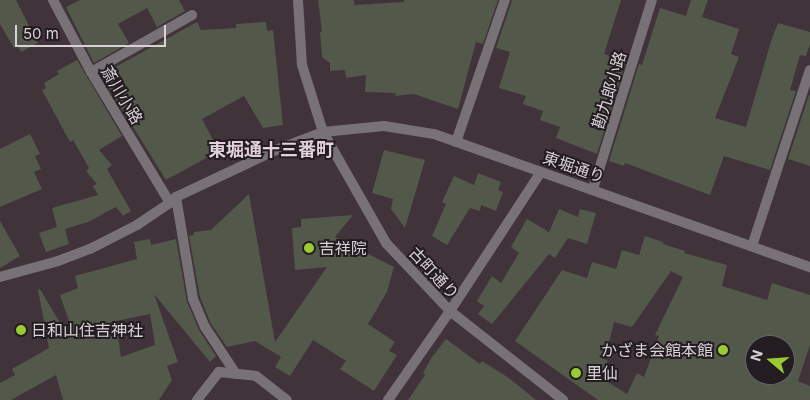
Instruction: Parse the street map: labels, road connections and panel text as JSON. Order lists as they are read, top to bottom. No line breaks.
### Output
{"streets":{"street":["勘九郎小路","斎川小路","東堀通り","古町通り"]},"crossings":[["勘九郎小路","東堀通り"],["斎川小路","東堀通り"],["東堀通り","古町通り"]],"districts":["東堀通十三番町"],"places":["吉祥院","日和山住吉神社","かざま会館本館","里仙"],"scale_bar":"50 m","north":"left"}
